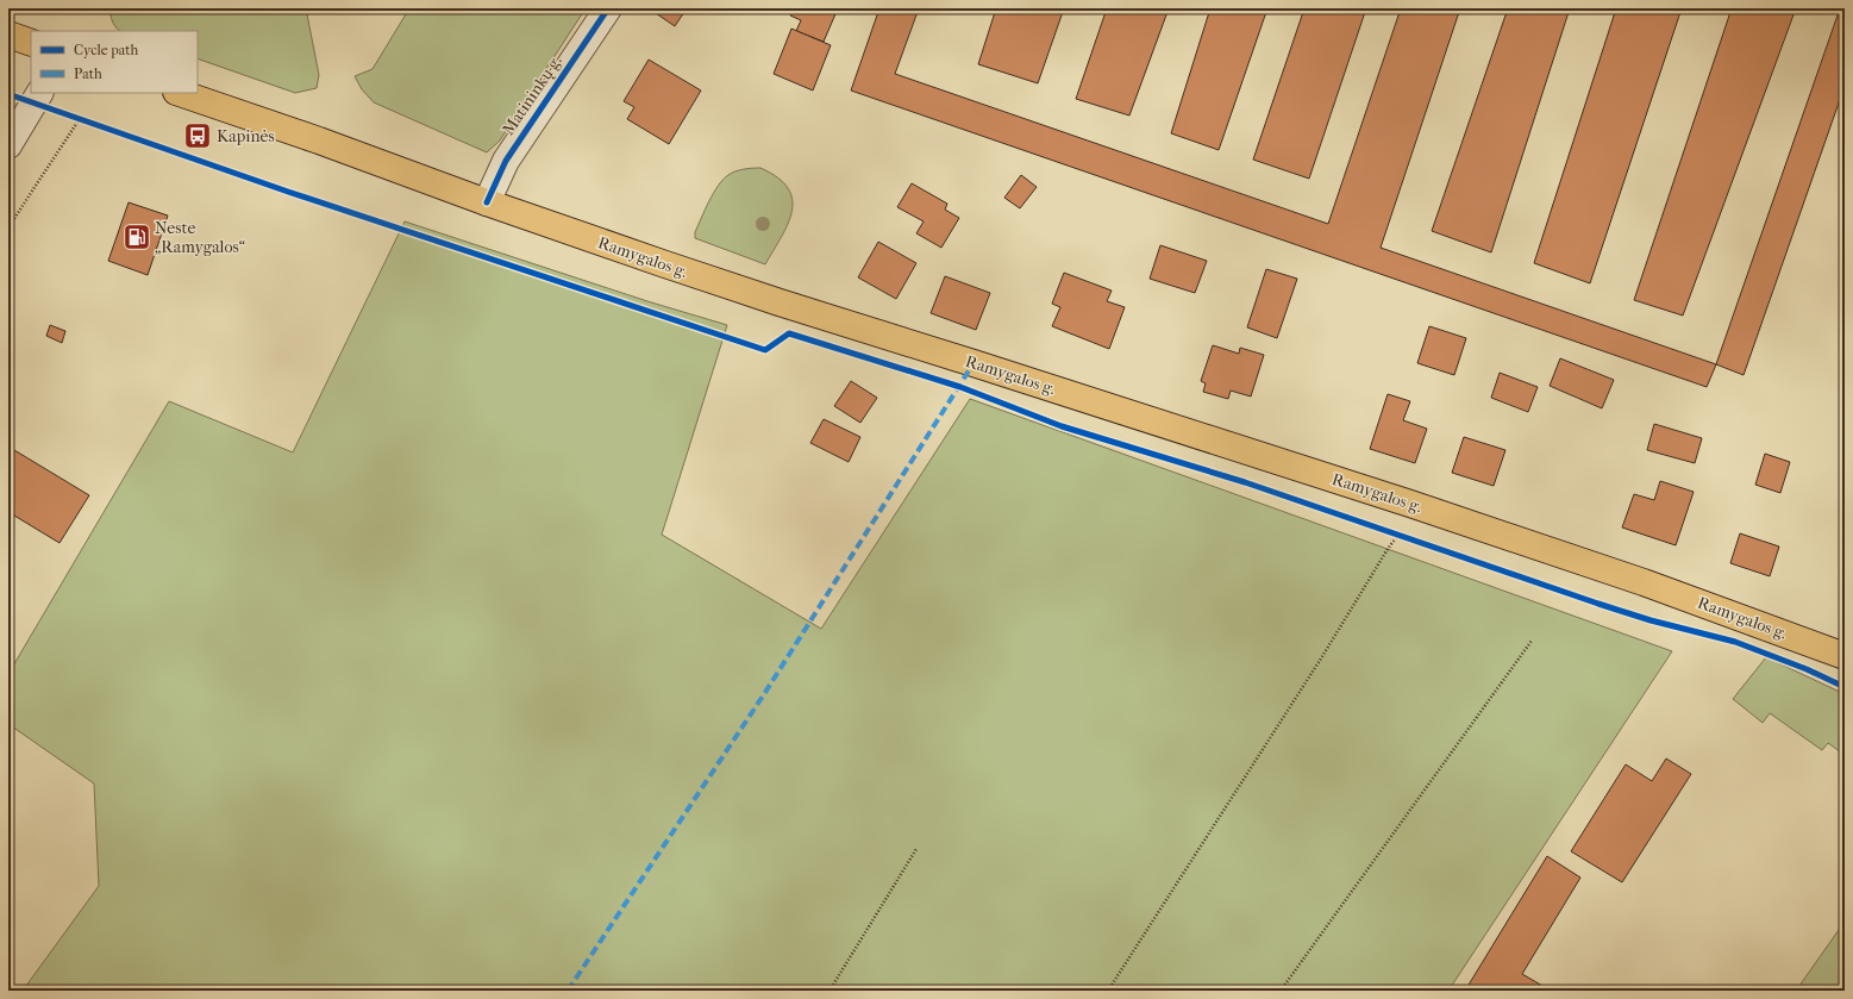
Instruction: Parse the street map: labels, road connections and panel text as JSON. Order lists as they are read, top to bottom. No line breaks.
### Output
{"streets":{"highway":["Ramygalos g."],"street":["Matininkų g."]},"crossings":[["Matininkų g.","Ramygalos g."]],"places":{"bus stop":["Kapinės"],"fuel station":["Neste „Ramygalos“"]},"legend":["Cycle path","Path"]}
